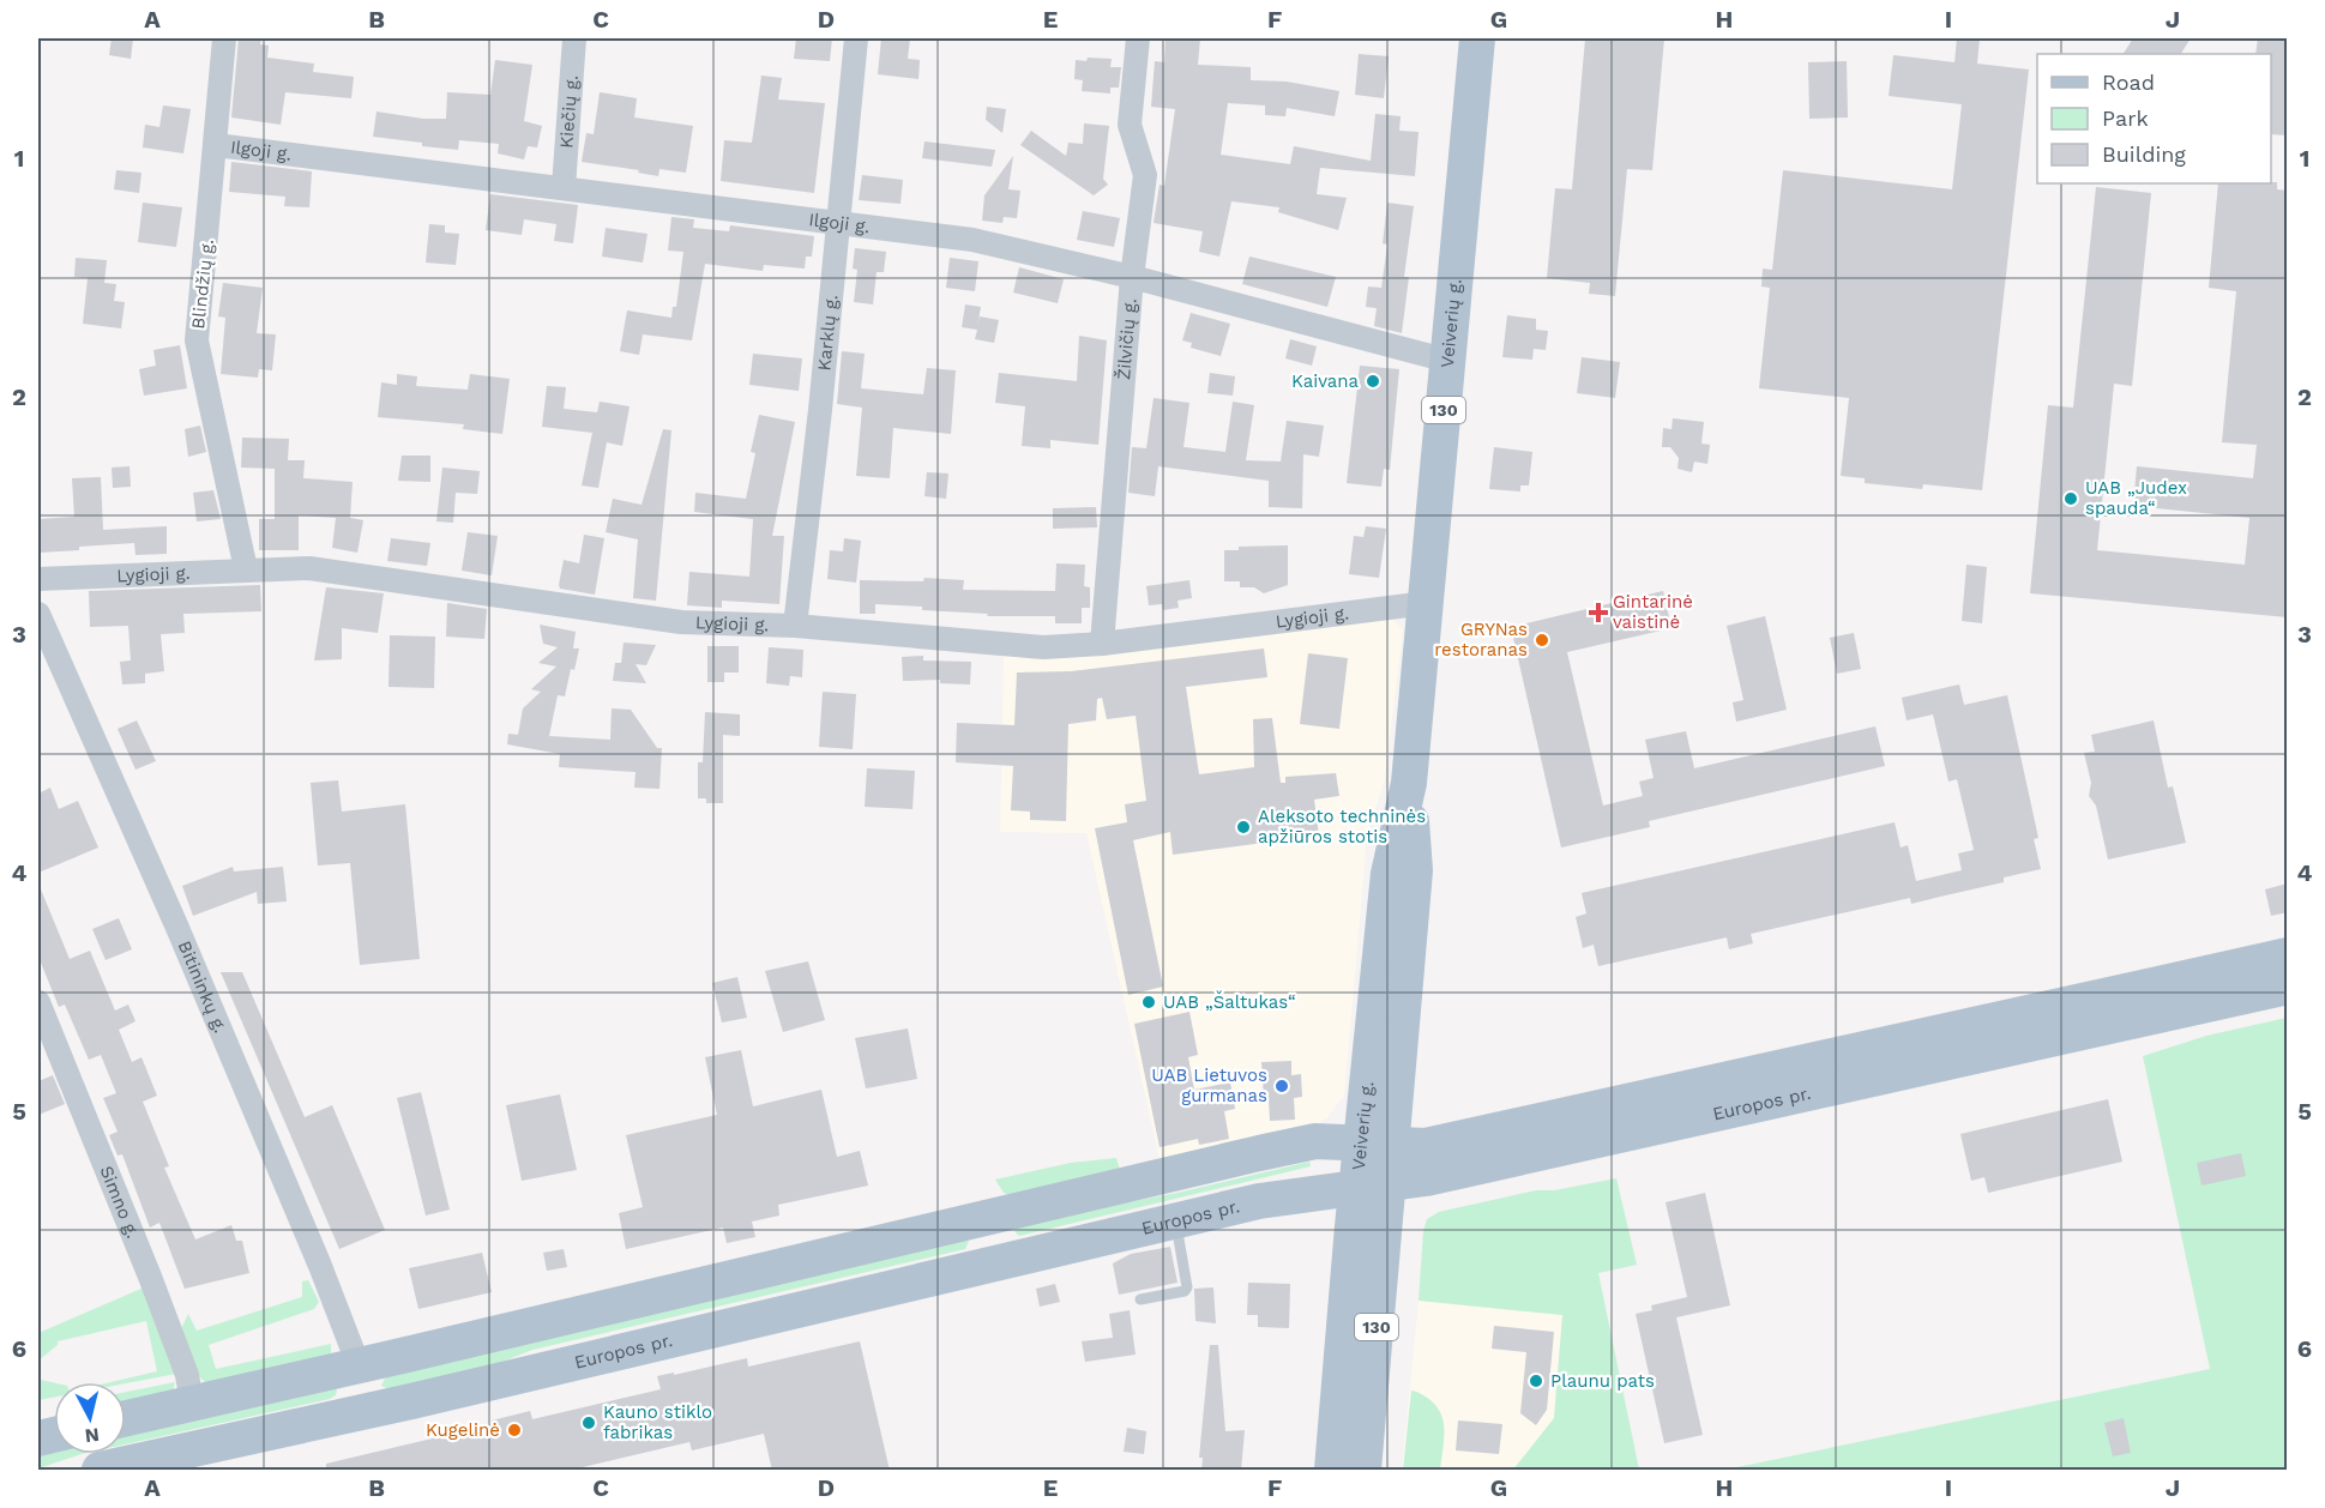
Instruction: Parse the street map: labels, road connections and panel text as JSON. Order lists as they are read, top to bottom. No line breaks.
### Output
{"streets":{"main road":["Veiverių g.","130","Europos pr."],"street":["Kiečių g.","Ilgoji g.","Blindžių g.","Karklų g.","Žilvičių g.","Lygioji g.","Bitininkų g.","Simno g."]},"crossings":[["Kiečių g.","Ilgoji g."],["Ilgoji g.","Blindžių g."],["Ilgoji g.","Veiverių g."],["Ilgoji g.","Karklų g."],["Ilgoji g.","Žilvičių g."],["Blindžių g.","Lygioji g."],["Veiverių g.","Lygioji g."],["Veiverių g.","Europos pr."],["Karklų g.","Lygioji g."],["Žilvičių g.","Lygioji g."],["Bitininkų g.","Europos pr."],["Europos pr.","Simno g."]],"places":{"other":["Kaivana","UAB „Judex spauda“","GRYNas restoranas","Aleksoto techninės apžiūros stotis","UAB „Šaltukas“","UAB Lietuvos gurmanas","Plaunu pats","Kauno stiklo fabrikas","Kugelinė"],"health":["Gintarinė vaistinė"]},"legend":["Road","Park","Building"],"north":"bottom","grid":{"columns":["A","B","C","D","E","F","G","H","I","J"],"rows":["1","2","3","4","5","6"]}}
